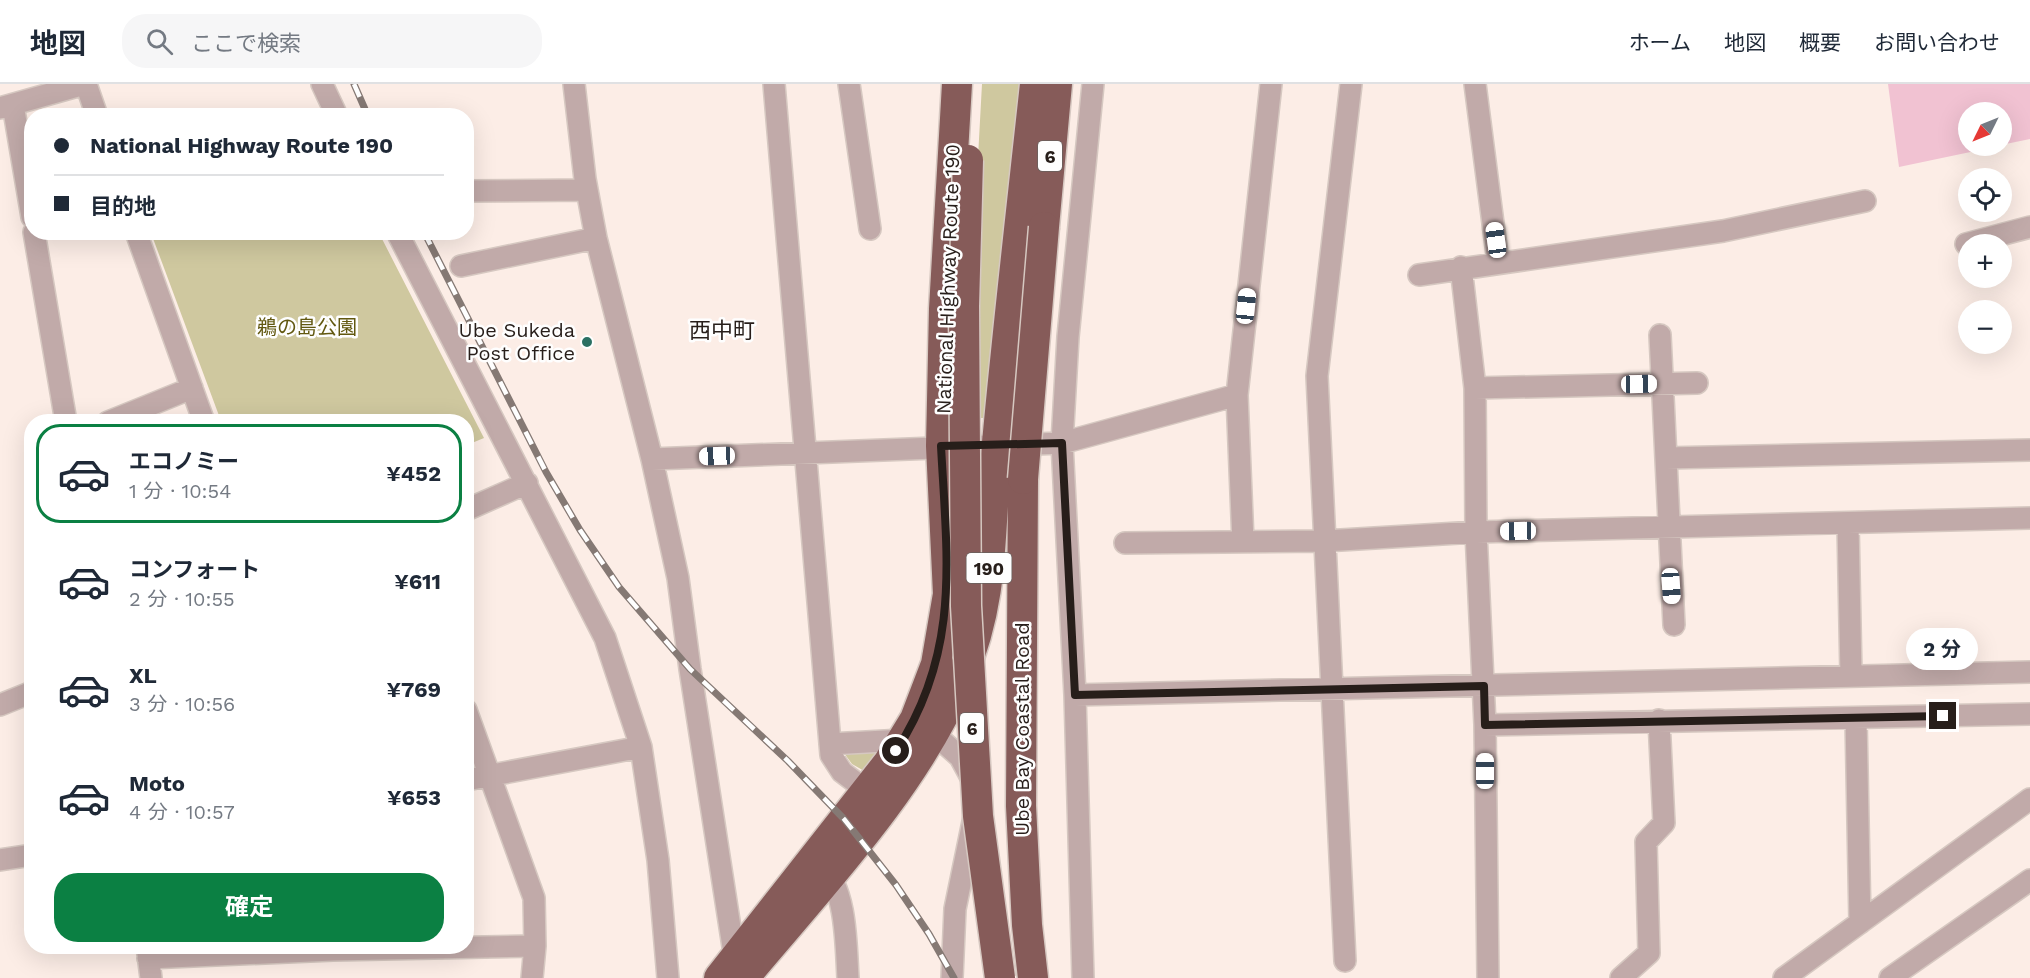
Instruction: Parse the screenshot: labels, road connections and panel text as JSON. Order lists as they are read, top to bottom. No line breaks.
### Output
{"streets":{"highway":["6","National Highway Route 190","190","Ube Bay Coastal Road"]},"districts":["西中町"],"parks":["鵜の島公園"],"places":["Ube Sukeda Post Office"],"north":"bottom left","page":{"header":"地図","search":"ここで検索","nav":["ホーム","地図","概要","お問い合わせ"],"map_buttons":["+","−"],"banner":["National Highway Route 190","目的地"],"list":[{"name":"エコノミー","note":"1 分 · 10:54","value":"¥452"},{"name":"コンフォート","note":"2 分 · 10:55","value":"¥611"},{"name":"XL","note":"3 分 · 10:56","value":"¥769"},{"name":"Moto","note":"4 分 · 10:57","value":"¥653"}],"bubble":"2 分","buttons":"確定"}}
